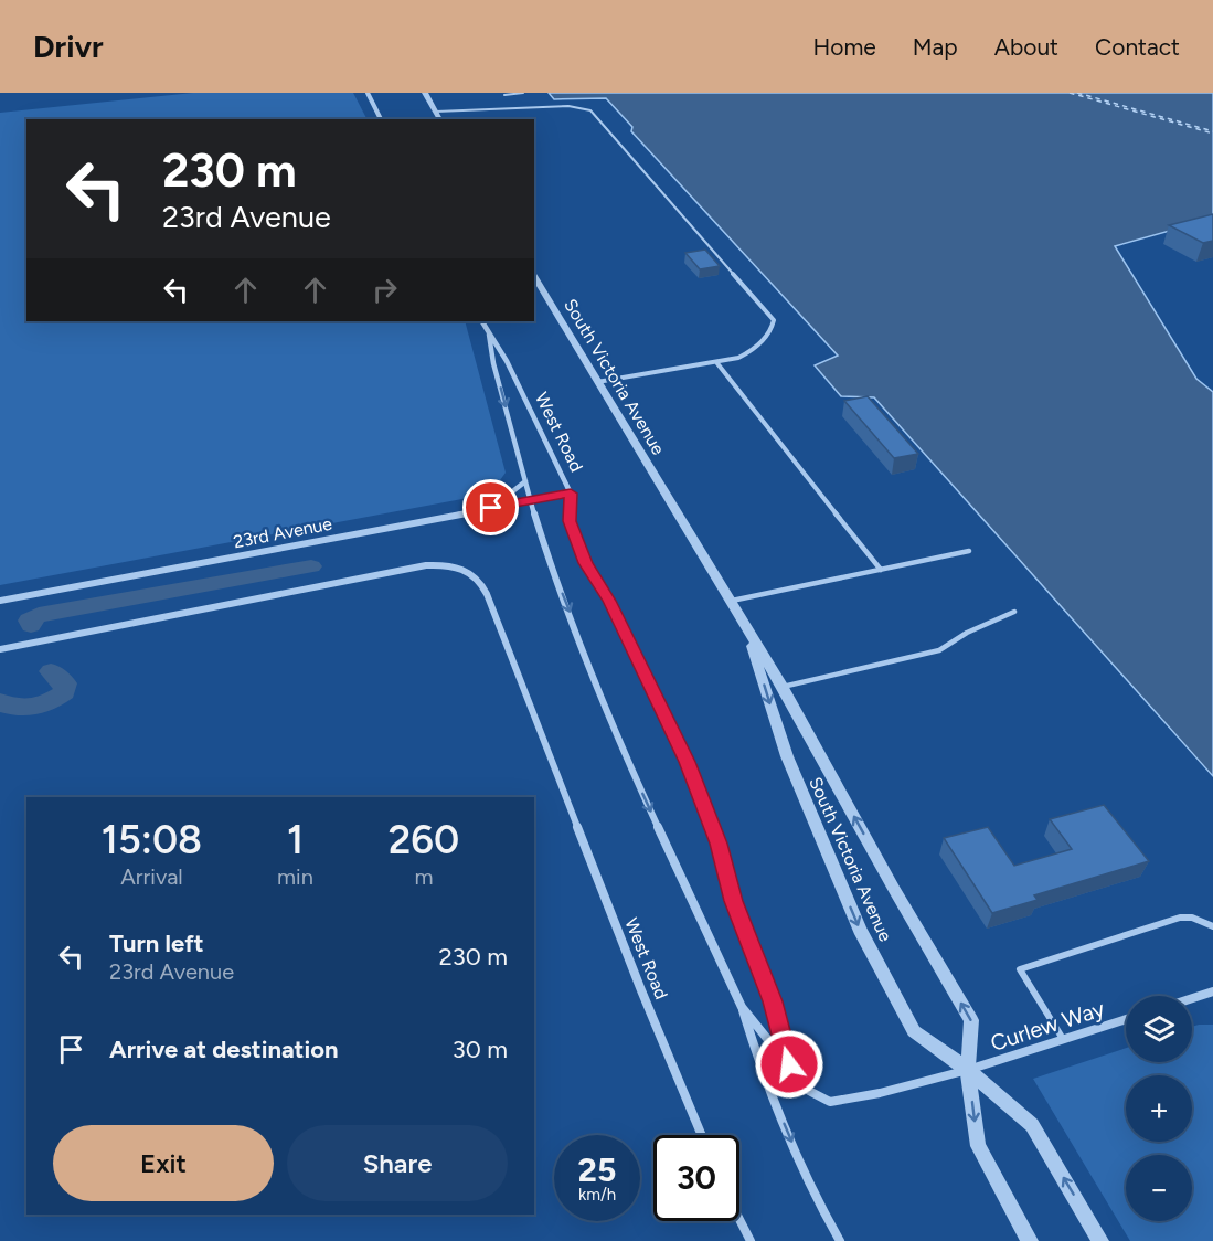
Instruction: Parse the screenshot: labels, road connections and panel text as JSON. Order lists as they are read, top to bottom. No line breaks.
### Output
{"streets":{"street":["South Victoria Avenue","West Road","23rd Avenue","Curlew Way"]},"crossings":[["South Victoria Avenue","West Road"],["South Victoria Avenue","Curlew Way"],["West Road","23rd Avenue"],["West Road","Curlew Way"]],"page":{"header":"Drivr","nav":["Home","Map","About","Contact"],"turn":["230 m","23rd Avenue"],"eta":["15:08","Arrival","1","min","260","m"],"list":[{"name":"Turn left","note":"23rd Avenue","value":"230 m"},{"name":"Arrive at destination","value":"30 m"}],"map_buttons":["+","−"],"buttons":["Exit","Share"],"speed":"25 km/h","limit":"30"}}
